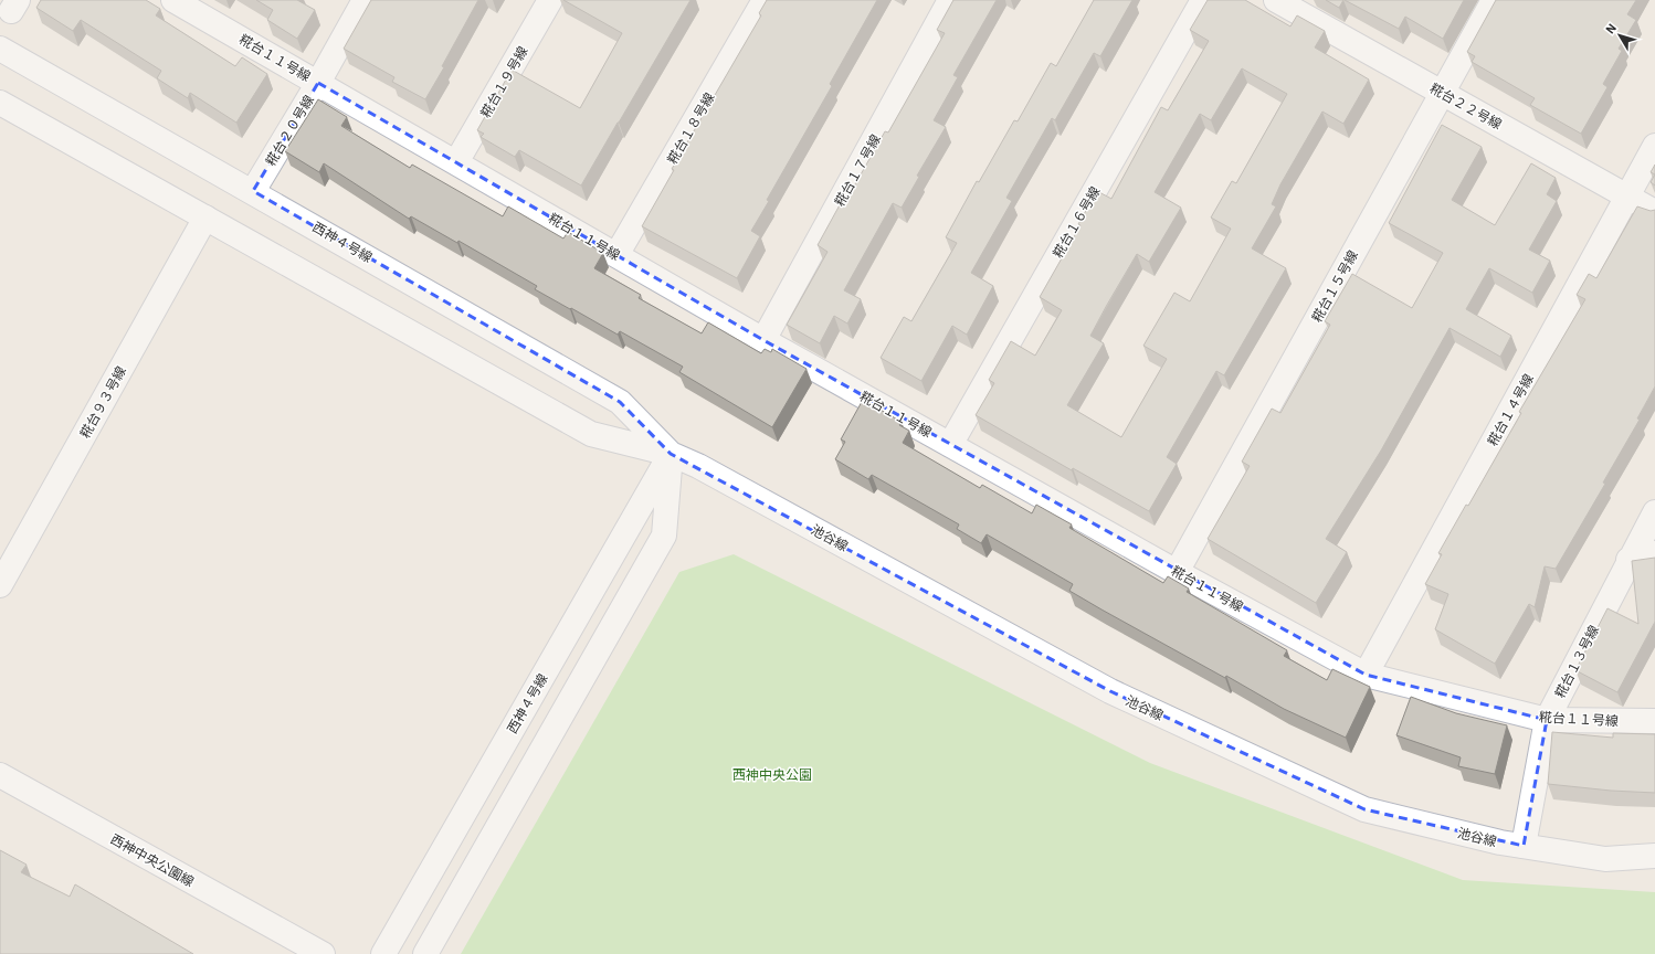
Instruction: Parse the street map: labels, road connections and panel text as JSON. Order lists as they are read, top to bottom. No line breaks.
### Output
{"streets":{"street":["糀台１１号線","糀台１９号線","糀台２２号線","糀台１８号線","糀台２０号線","糀台１７号線","糀台１６号線","西神４号線","糀台１５号線","糀台９３号線","糀台１４号線","池谷線","糀台１３号線","西神中央公園線"]},"crossings":[["糀台１１号線","糀台１９号線"],["糀台１１号線","糀台１８号線"],["糀台１１号線","糀台２０号線"],["糀台１１号線","糀台１７号線"],["糀台１１号線","糀台１６号線"],["糀台１１号線","糀台１５号線"],["糀台１１号線","糀台１４号線"],["糀台１１号線","糀台１３号線"],["糀台２２号線","糀台１５号線"],["糀台２２号線","糀台１４号線"],["糀台２０号線","西神４号線"],["西神４号線","池谷線"],["池谷線","糀台１３号線"]],"parks":["西神中央公園"],"north":"top left"}
